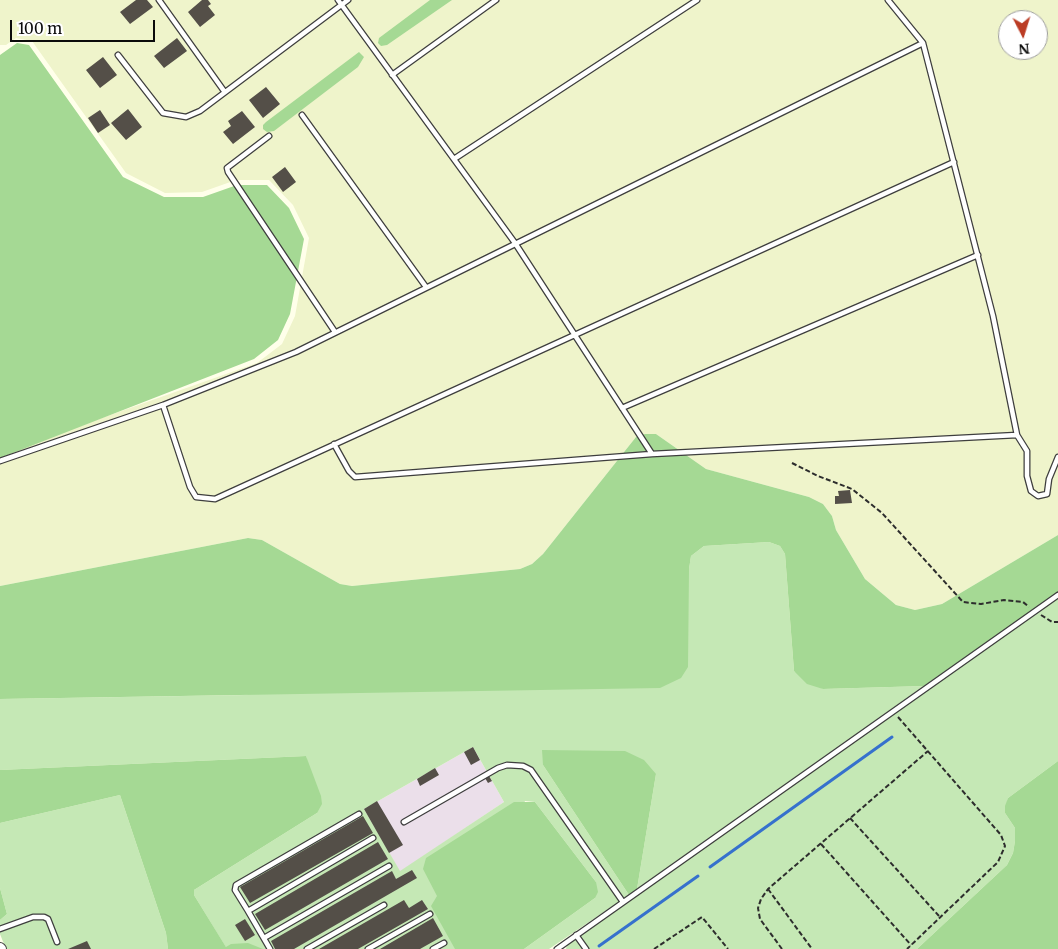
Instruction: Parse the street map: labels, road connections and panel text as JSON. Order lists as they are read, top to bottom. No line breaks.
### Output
{"scale_bar":"100 m","north":"bottom"}
